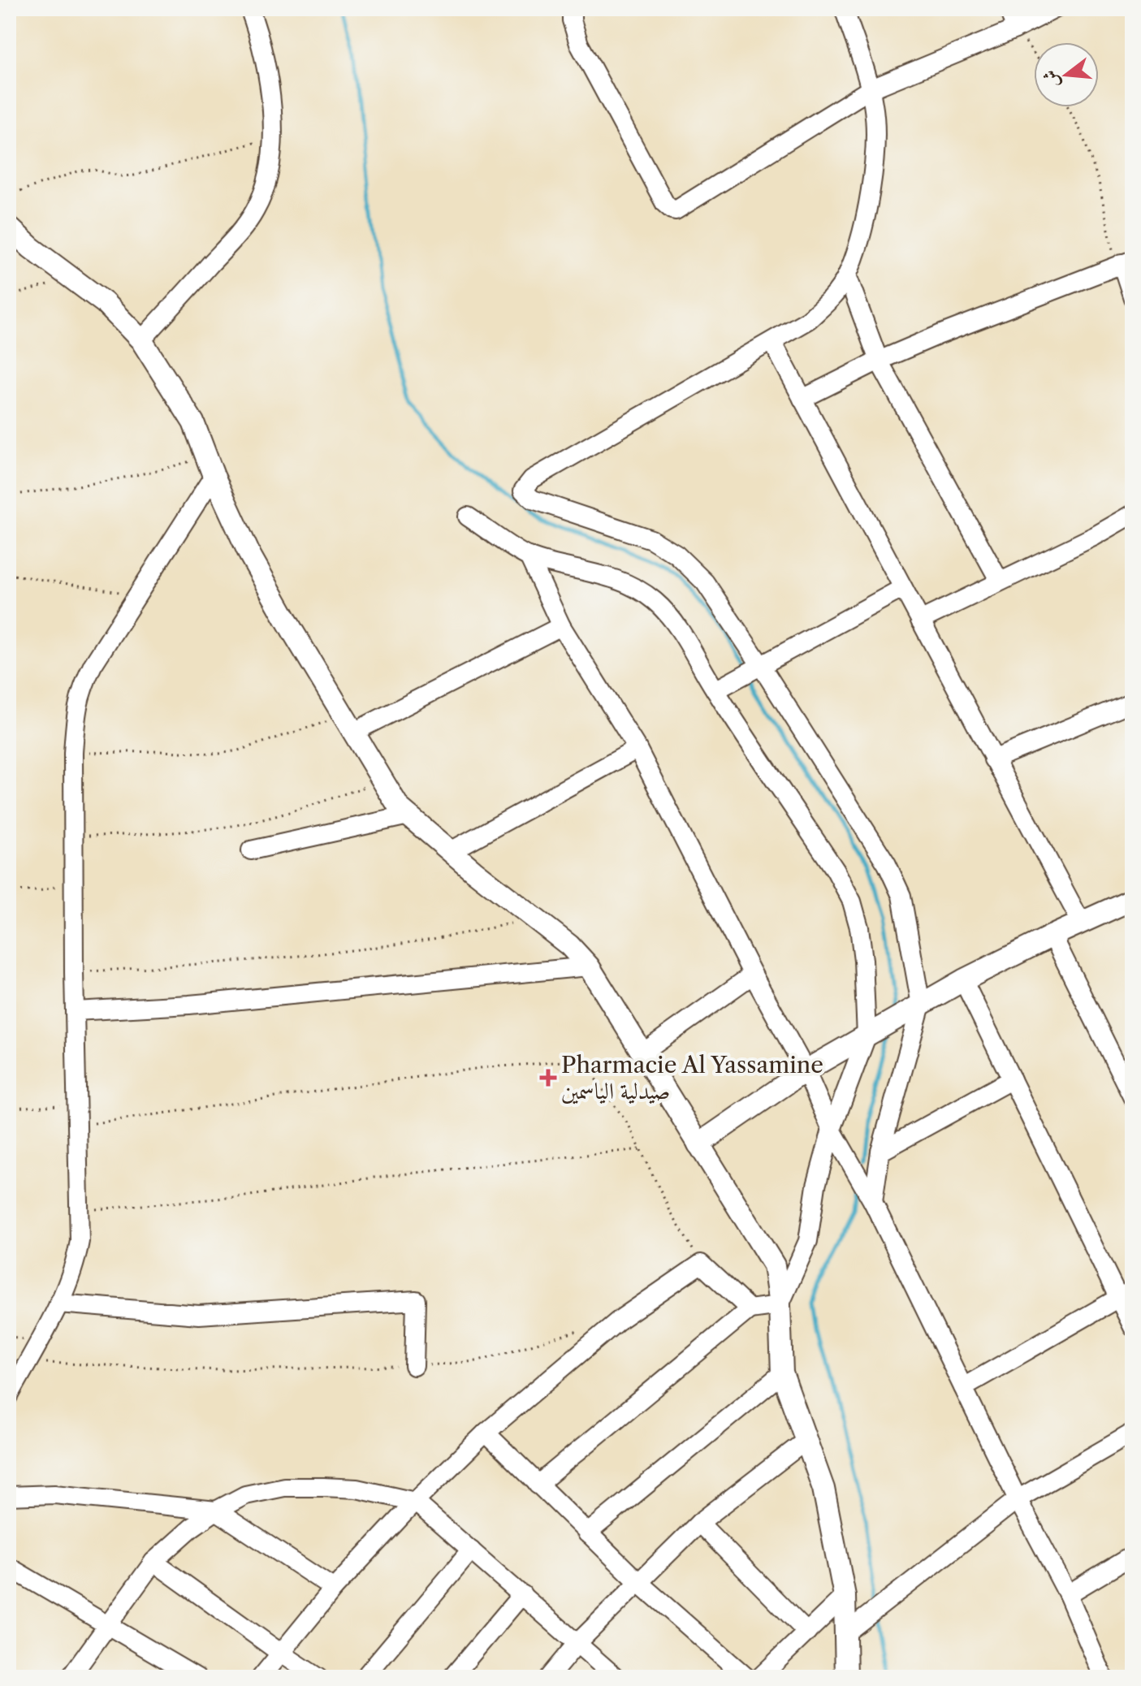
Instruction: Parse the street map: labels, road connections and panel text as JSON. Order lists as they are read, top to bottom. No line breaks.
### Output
{"places":{"health":["Pharmacie Al Yassamine صيدلية الياسمين"]},"north":"left"}
